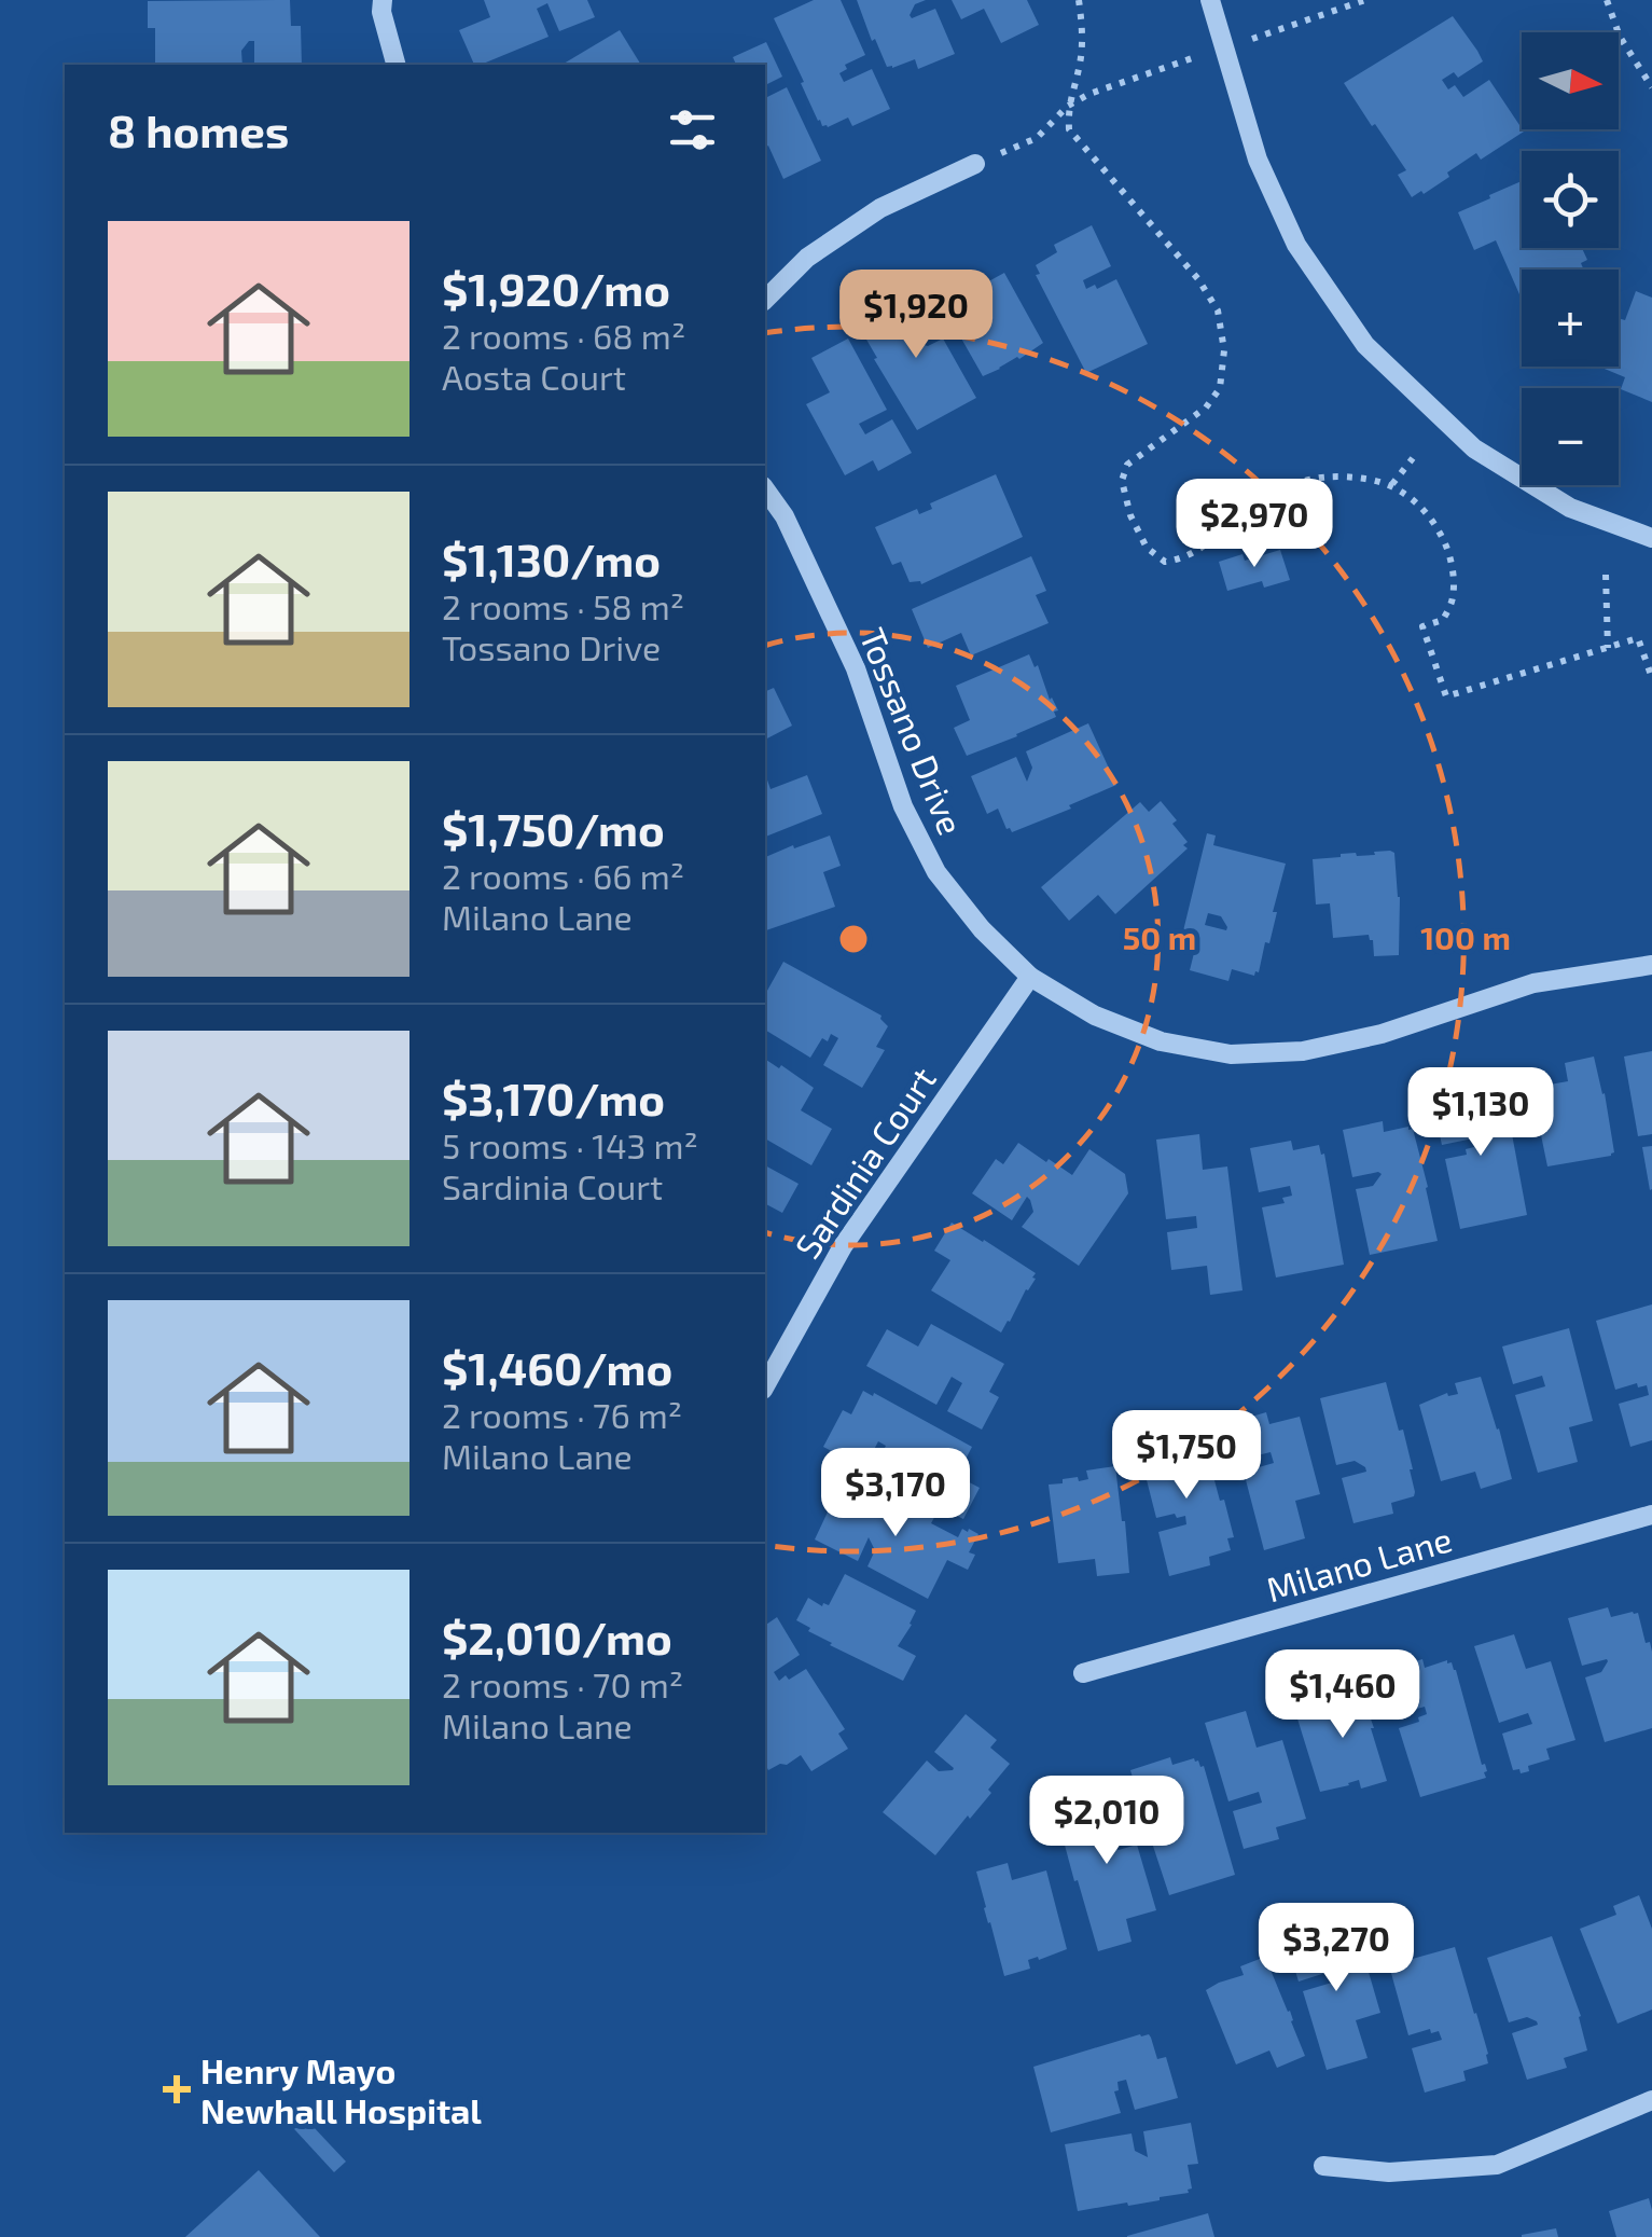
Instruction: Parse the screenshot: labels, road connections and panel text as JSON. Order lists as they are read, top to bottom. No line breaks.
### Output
{"streets":{"street":["Tossano Drive","Sardinia Court","Milano Lane"]},"crossings":[["Tossano Drive","Sardinia Court"]],"places":{"health":["Henry Mayo Newhall Hospital"]},"north":"right","page":{"map_buttons":["+","−"],"heading":"8 homes","list":[{"name":"$1,920/mo","note":"2 rooms · 68 m² · Aosta Court"},{"name":"$1,130/mo","note":"2 rooms · 58 m² · Tossano Drive"},{"name":"$1,750/mo","note":"2 rooms · 66 m² · Milano Lane"},{"name":"$3,170/mo","note":"5 rooms · 143 m² · Sardinia Court"},{"name":"$1,460/mo","note":"2 rooms · 76 m² · Milano Lane"},{"name":"$2,010/mo","note":"2 rooms · 70 m² · Milano Lane"}],"price":["$1,920","$2,970","$1,130","$1,750","$3,170","$1,460","$2,010","$3,270"]},"rings":["50 m","100 m"]}
